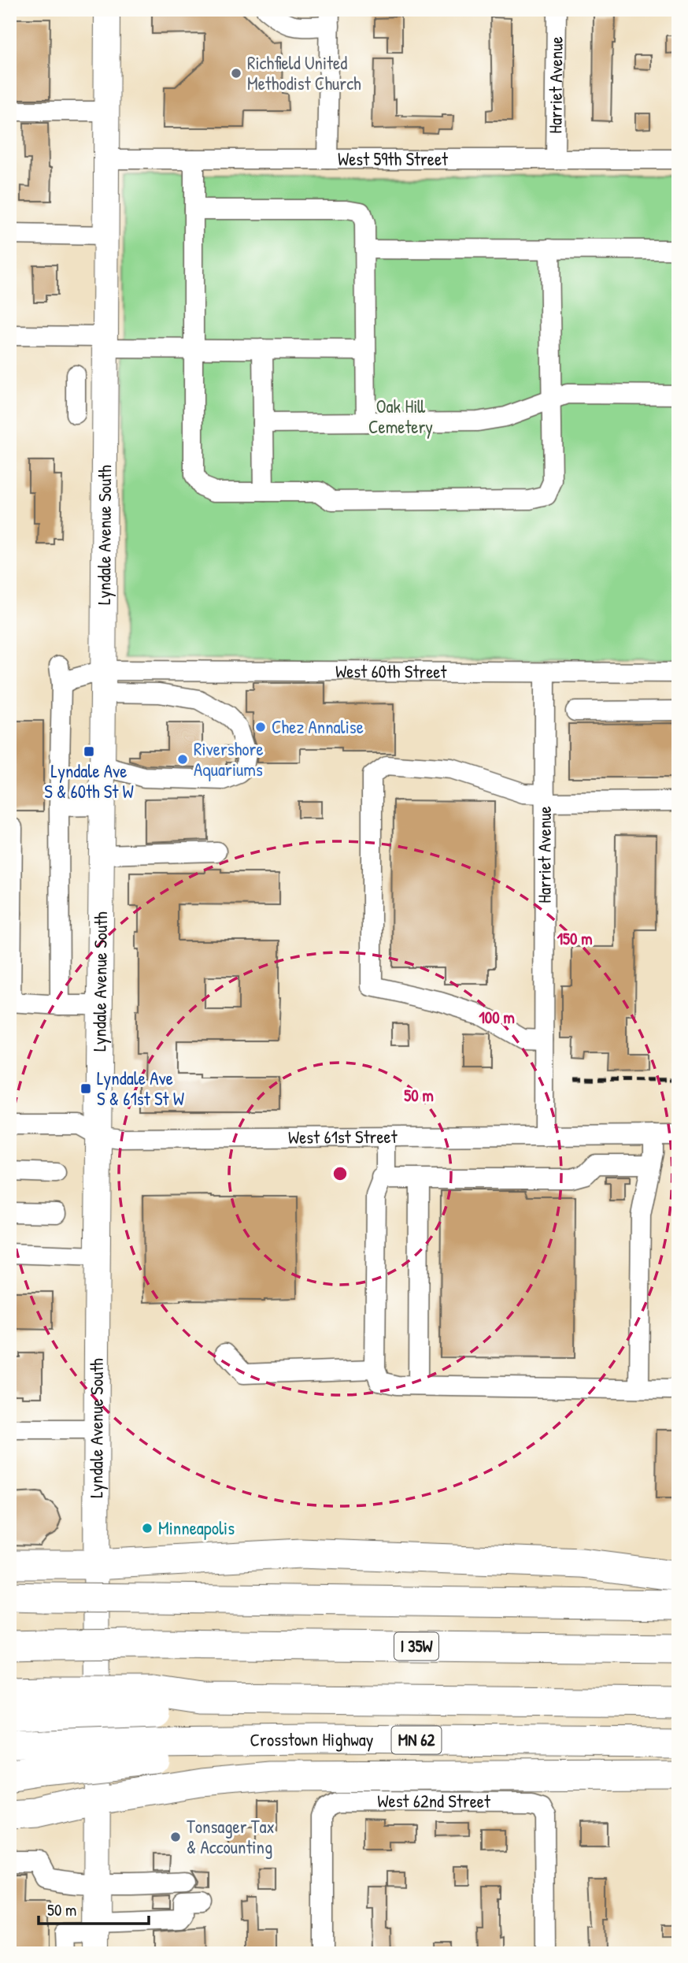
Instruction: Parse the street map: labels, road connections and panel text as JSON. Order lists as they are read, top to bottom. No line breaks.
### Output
{"streets":{"highway":["I 35W","Crosstown Highway","MN 62"],"main road":["Lyndale Avenue South"],"street":["Harriet Avenue","West 59th Street","West 60th Street","West 61st Street","West 62nd Street"]},"crossings":[["Harriet Avenue","West 59th Street"],["Harriet Avenue","West 60th Street"],["Harriet Avenue","West 61st Street"],["West 59th Street","Lyndale Avenue South"],["Lyndale Avenue South","West 60th Street"],["Lyndale Avenue South","West 61st Street"]],"parks":["Oak Hill Cemetery"],"places":{"other":["Richfield United Methodist Church","Chez Annalise","Rivershore Aquariums","Minneapolis","Tonsager Tax & Accounting"],"transit":["Lyndale Ave S & 60th St W","Lyndale Ave S & 61st St W"]},"scale_bar":"50 m","rings":["150 m","100 m","50 m"]}
